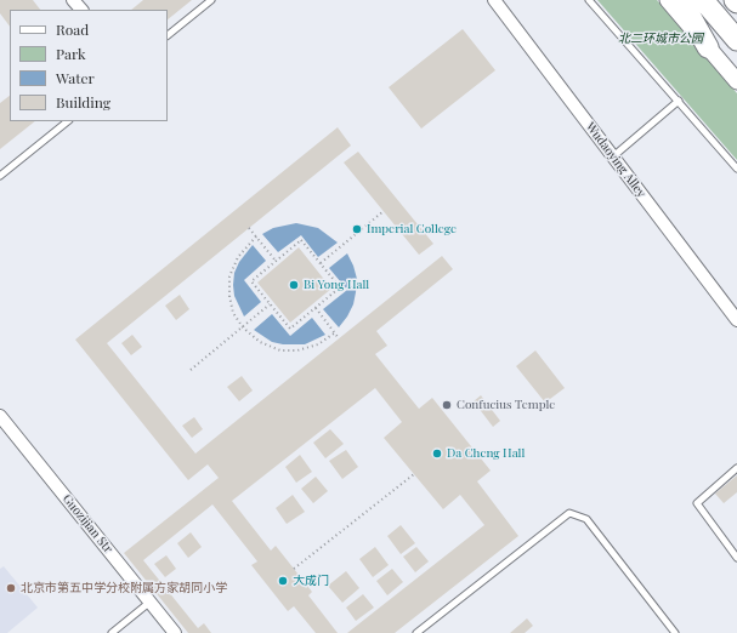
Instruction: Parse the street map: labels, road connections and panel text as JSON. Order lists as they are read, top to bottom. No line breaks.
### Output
{"streets":{"street":["Wudaoying Alley","Guozijian Str"]},"parks":["北二环城市公园"],"places":["Imperial College","Bi Yong Hall","Confucius Temple","Da Cheng Hall","大成门","北京市第五中学分校附属方家胡同小学"],"legend":["Road","Park","Water","Building"]}
